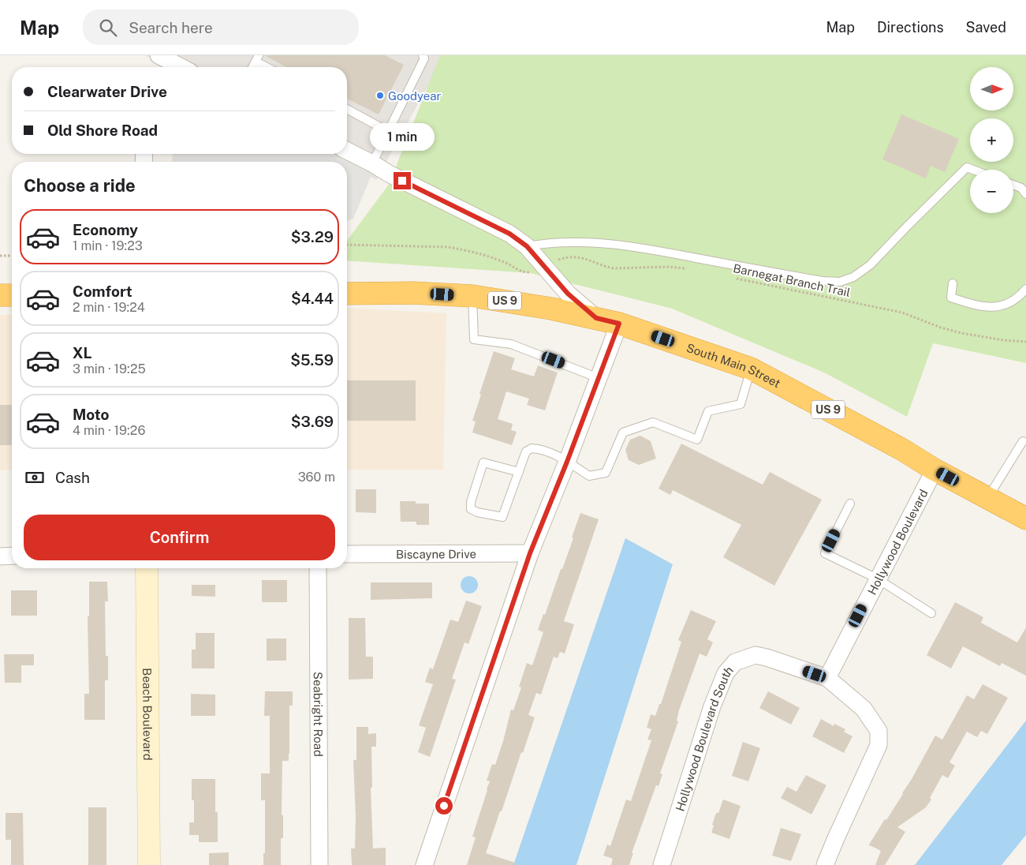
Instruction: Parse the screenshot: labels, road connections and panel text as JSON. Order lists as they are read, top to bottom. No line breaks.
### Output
{"streets":{"highway":["US 9","South Main Street"],"street":["Hollywood Boulevard","Biscayne Drive","Beach Boulevard","Seabright Road","Hollywood Boulevard South"],"path":["Barnegat Branch Trail"]},"crossings":[["South Main Street","Hollywood Boulevard"],["Hollywood Boulevard","Hollywood Boulevard South"]],"places":["Goodyear"],"north":"right","page":{"header":"Map","search":"Search here","nav":["Map","Directions","Saved"],"map_buttons":["+","−"],"banner":["Clearwater Drive","Old Shore Road"],"bubble":"1 min","heading":"Choose a ride","list":[{"name":"Economy","note":"1 min · 19:23","value":"$3.29"},{"name":"Comfort","note":"2 min · 19:24","value":"$4.44"},{"name":"XL","note":"3 min · 19:25","value":"$5.59"},{"name":"Moto","note":"4 min · 19:26","value":"$3.69"}],"pay":["Cash","360 m"],"buttons":"Confirm"}}
